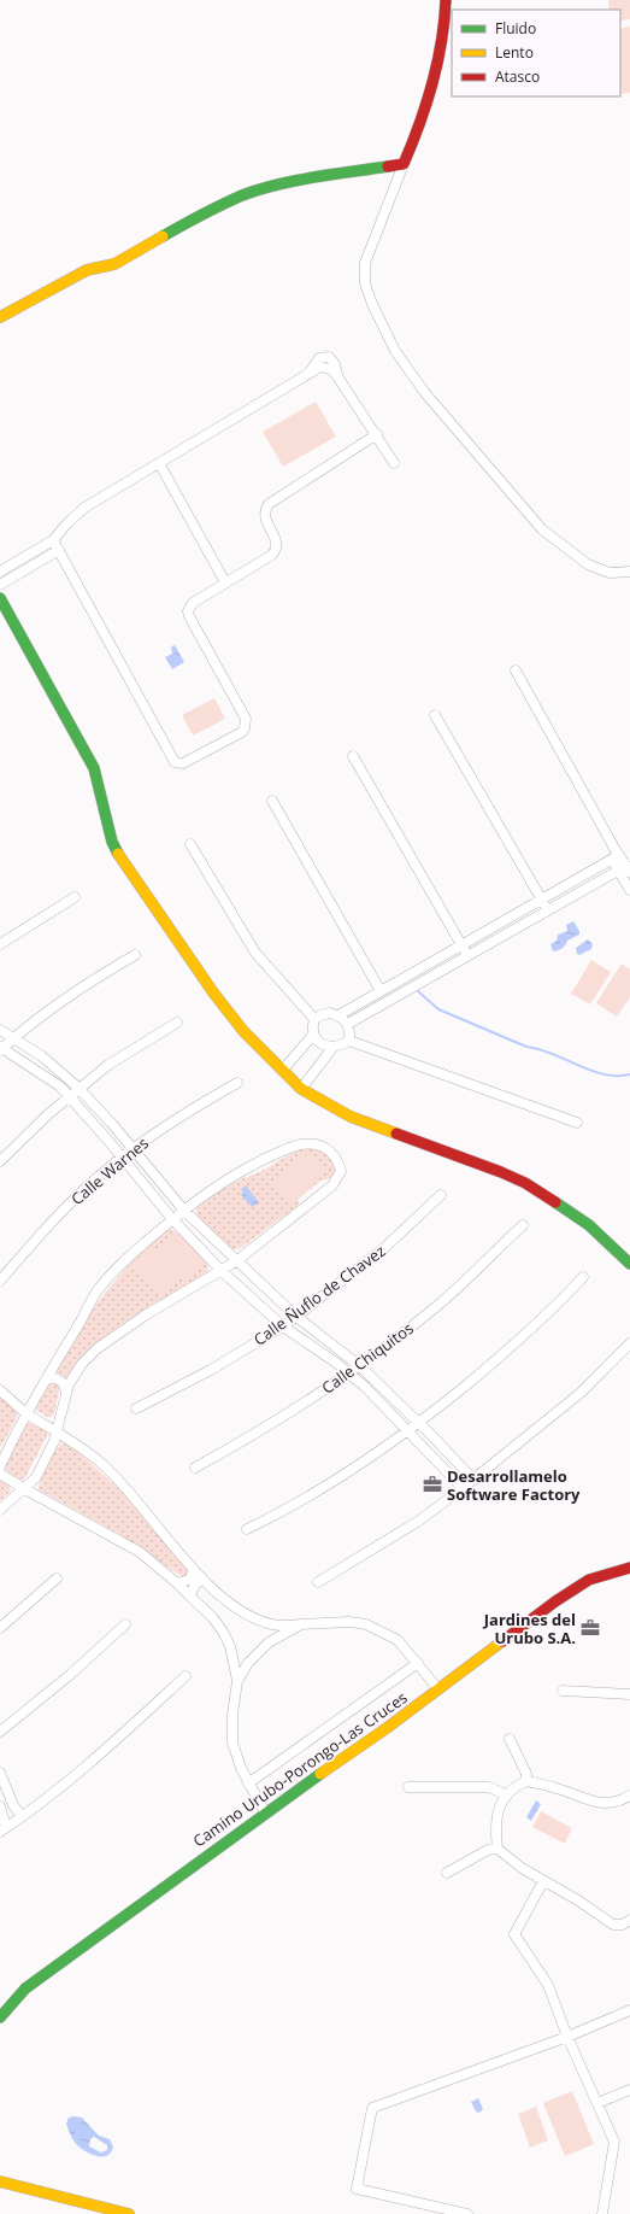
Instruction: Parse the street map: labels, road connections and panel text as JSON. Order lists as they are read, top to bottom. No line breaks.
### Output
{"streets":{"street":["Calle Warnes","Calle Ñuflo de Chavez","Calle Chiquitos","Camino Urubo-Porongo-Las Cruces"]},"places":{"office":["Desarrollamelo Software Factory","Jardines del Urubo S.A."]},"legend":["Fluido","Lento","Atasco"]}
